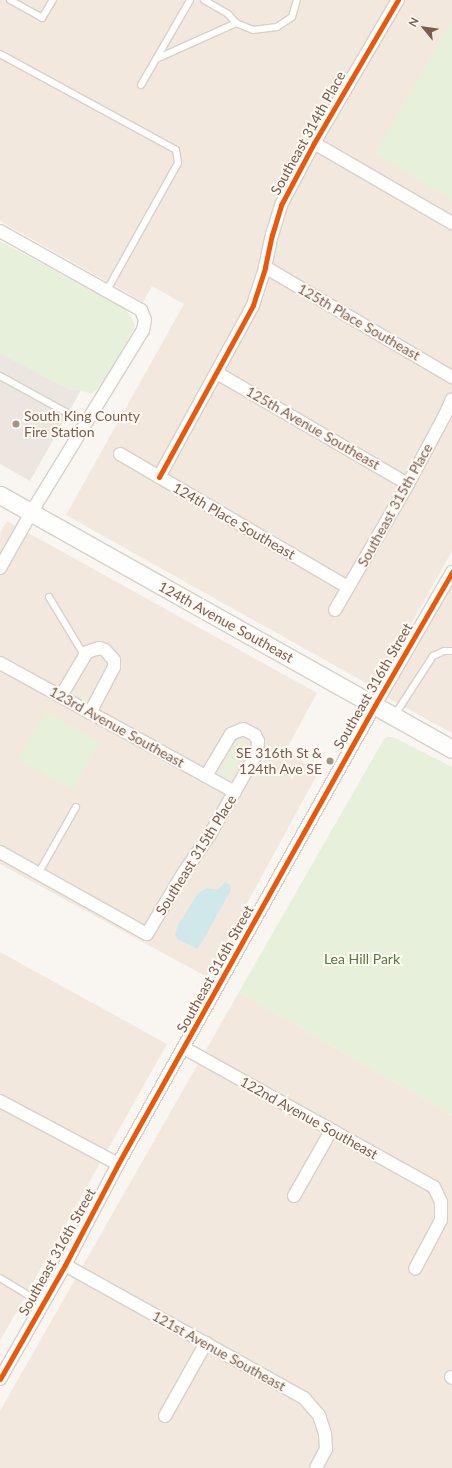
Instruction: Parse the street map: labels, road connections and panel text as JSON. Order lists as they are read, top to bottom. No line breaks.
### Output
{"streets":{"street":["Southeast 314th Place","125th Place Southeast","125th Avenue Southeast","Southeast 315th Place","124th Place Southeast","124th Avenue Southeast","Southeast 316th Street","123rd Avenue Southeast","122nd Avenue Southeast","121st Avenue Southeast"]},"crossings":[["Southeast 314th Place","125th Place Southeast"],["Southeast 314th Place","125th Avenue Southeast"],["Southeast 314th Place","124th Place Southeast"],["125th Avenue Southeast","Southeast 315th Place"],["Southeast 315th Place","124th Place Southeast"],["Southeast 315th Place","123rd Avenue Southeast"],["124th Avenue Southeast","Southeast 316th Street"],["Southeast 316th Street","122nd Avenue Southeast"],["Southeast 316th Street","121st Avenue Southeast"]],"parks":["Lea Hill Park"],"places":["South King County Fire Station","SE 316th St & 124th Ave SE"],"north":"top left"}
